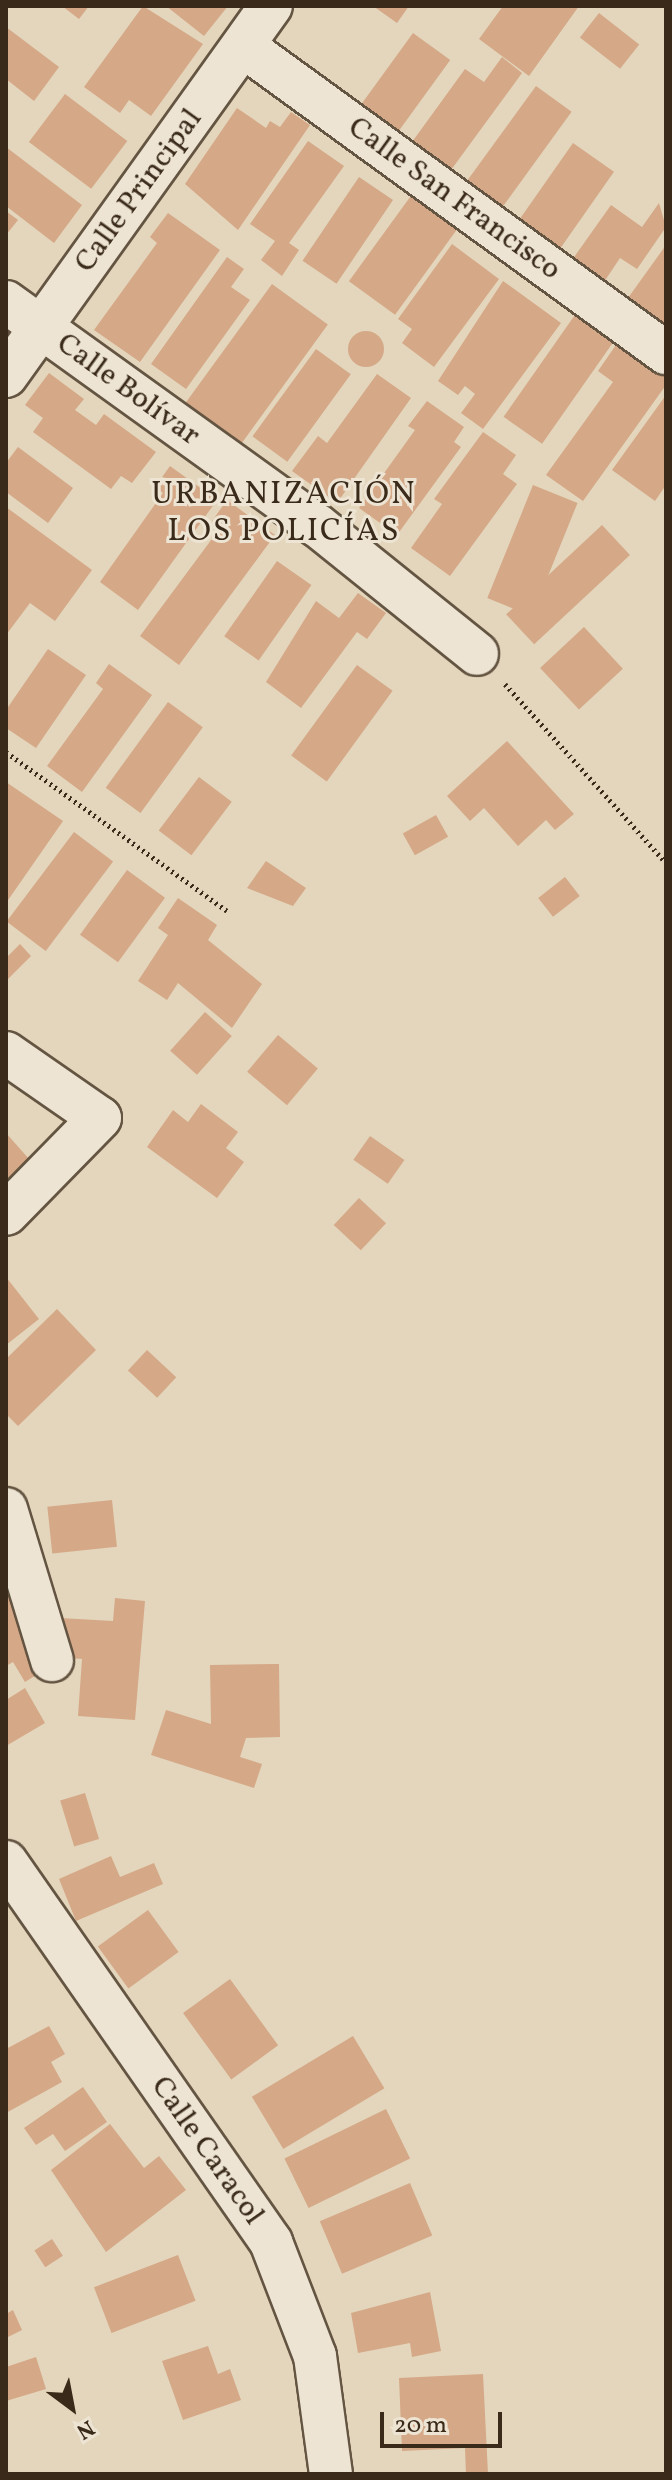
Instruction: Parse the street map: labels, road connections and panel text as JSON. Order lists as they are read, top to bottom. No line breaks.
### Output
{"streets":{"street":["Calle Principal","Calle San Francisco","Calle Bolívar","Calle Caracol"]},"crossings":[["Calle Principal","Calle San Francisco"],["Calle Principal","Calle Bolívar"]],"districts":["URBANIZACIÓN LOS POLICÍAS"],"scale_bar":"20 m","north":"bottom right"}
